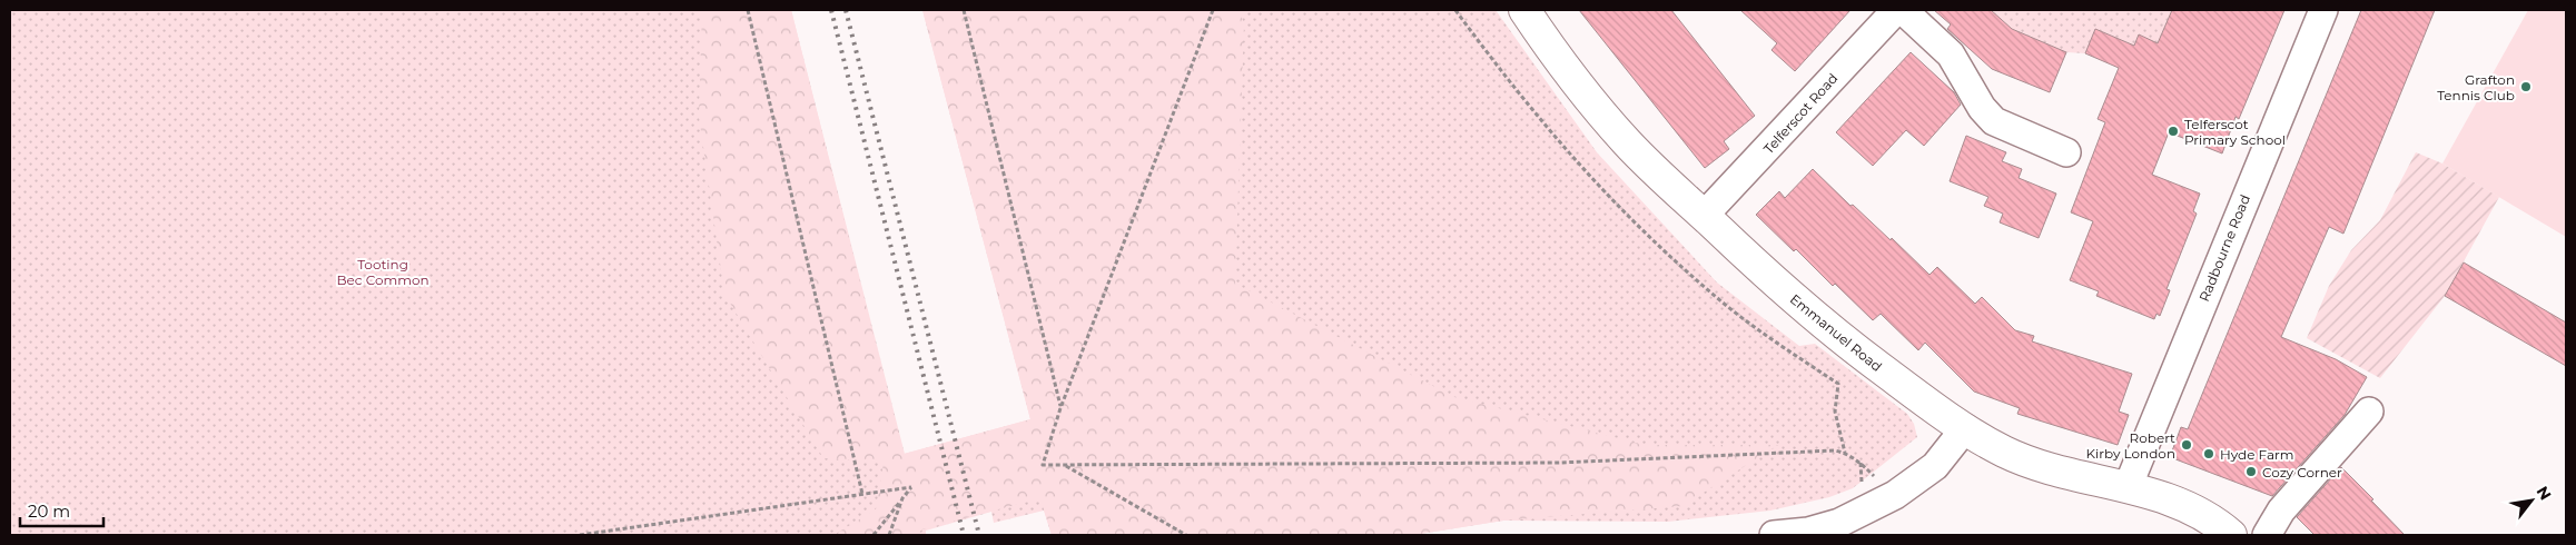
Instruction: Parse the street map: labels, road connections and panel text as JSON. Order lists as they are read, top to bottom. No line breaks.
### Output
{"streets":{"street":["Telferscot Road","Radbourne Road","Emmanuel Road"]},"crossings":[["Telferscot Road","Emmanuel Road"],["Radbourne Road","Emmanuel Road"]],"parks":["Tooting Bec Common"],"places":["Grafton Tennis Club","Telferscot Primary School","Robert Kirby London","Hyde Farm","Cozy Corner"],"scale_bar":"20 m","north":"top right"}
